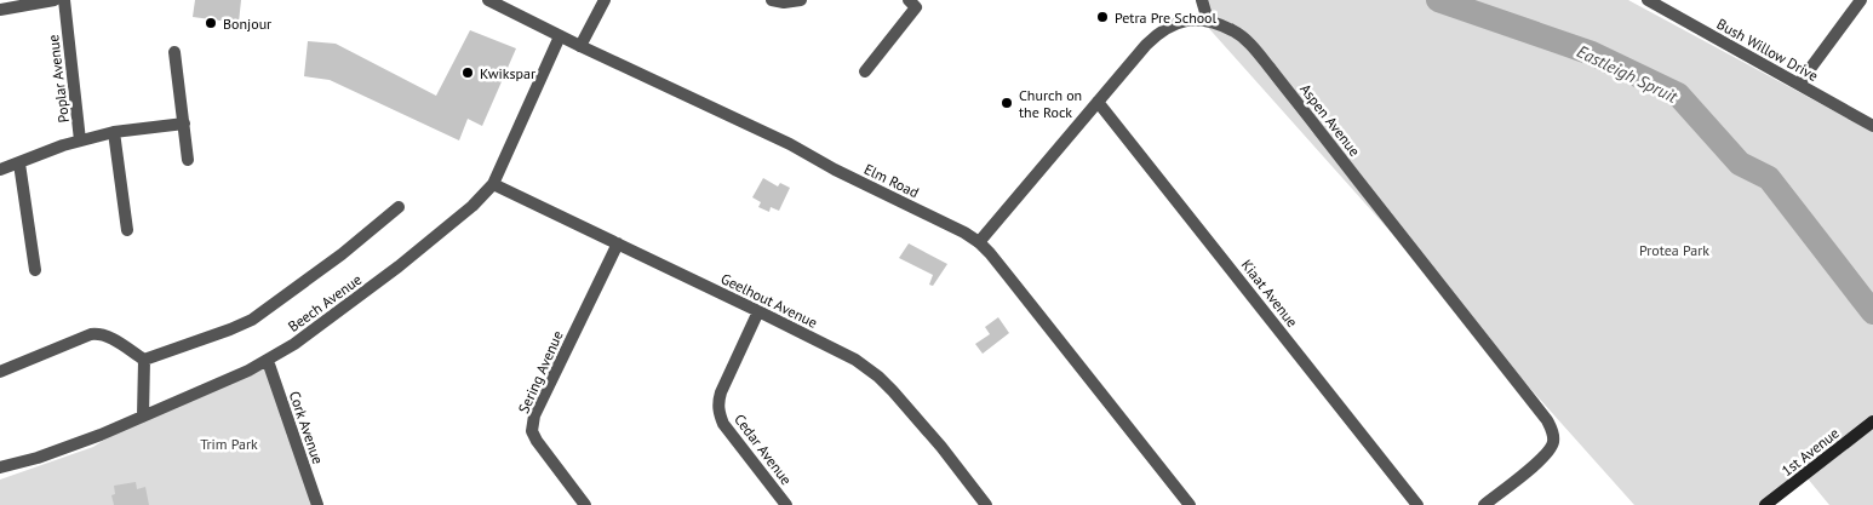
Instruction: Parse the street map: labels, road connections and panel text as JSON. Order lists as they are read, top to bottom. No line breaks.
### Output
{"streets":{"main road":["1st Avenue"],"street":["Bush Willow Drive","Poplar Avenue","Aspen Avenue","Elm Road","Kiaat Avenue","Geelhout Avenue","Beech Avenue","Sering Avenue","Cork Avenue","Cedar Avenue"]},"crossings":[["Aspen Avenue","Elm Road"],["Aspen Avenue","Kiaat Avenue"],["Elm Road","Beech Avenue"],["Geelhout Avenue","Beech Avenue"],["Geelhout Avenue","Sering Avenue"],["Geelhout Avenue","Cedar Avenue"],["Beech Avenue","Cork Avenue"]],"water":["Eastleigh Spruit"],"parks":["Protea Park","Trim Park"],"places":["Petra Pre School","Bonjour","Kwikspar","Church on the Rock"]}
